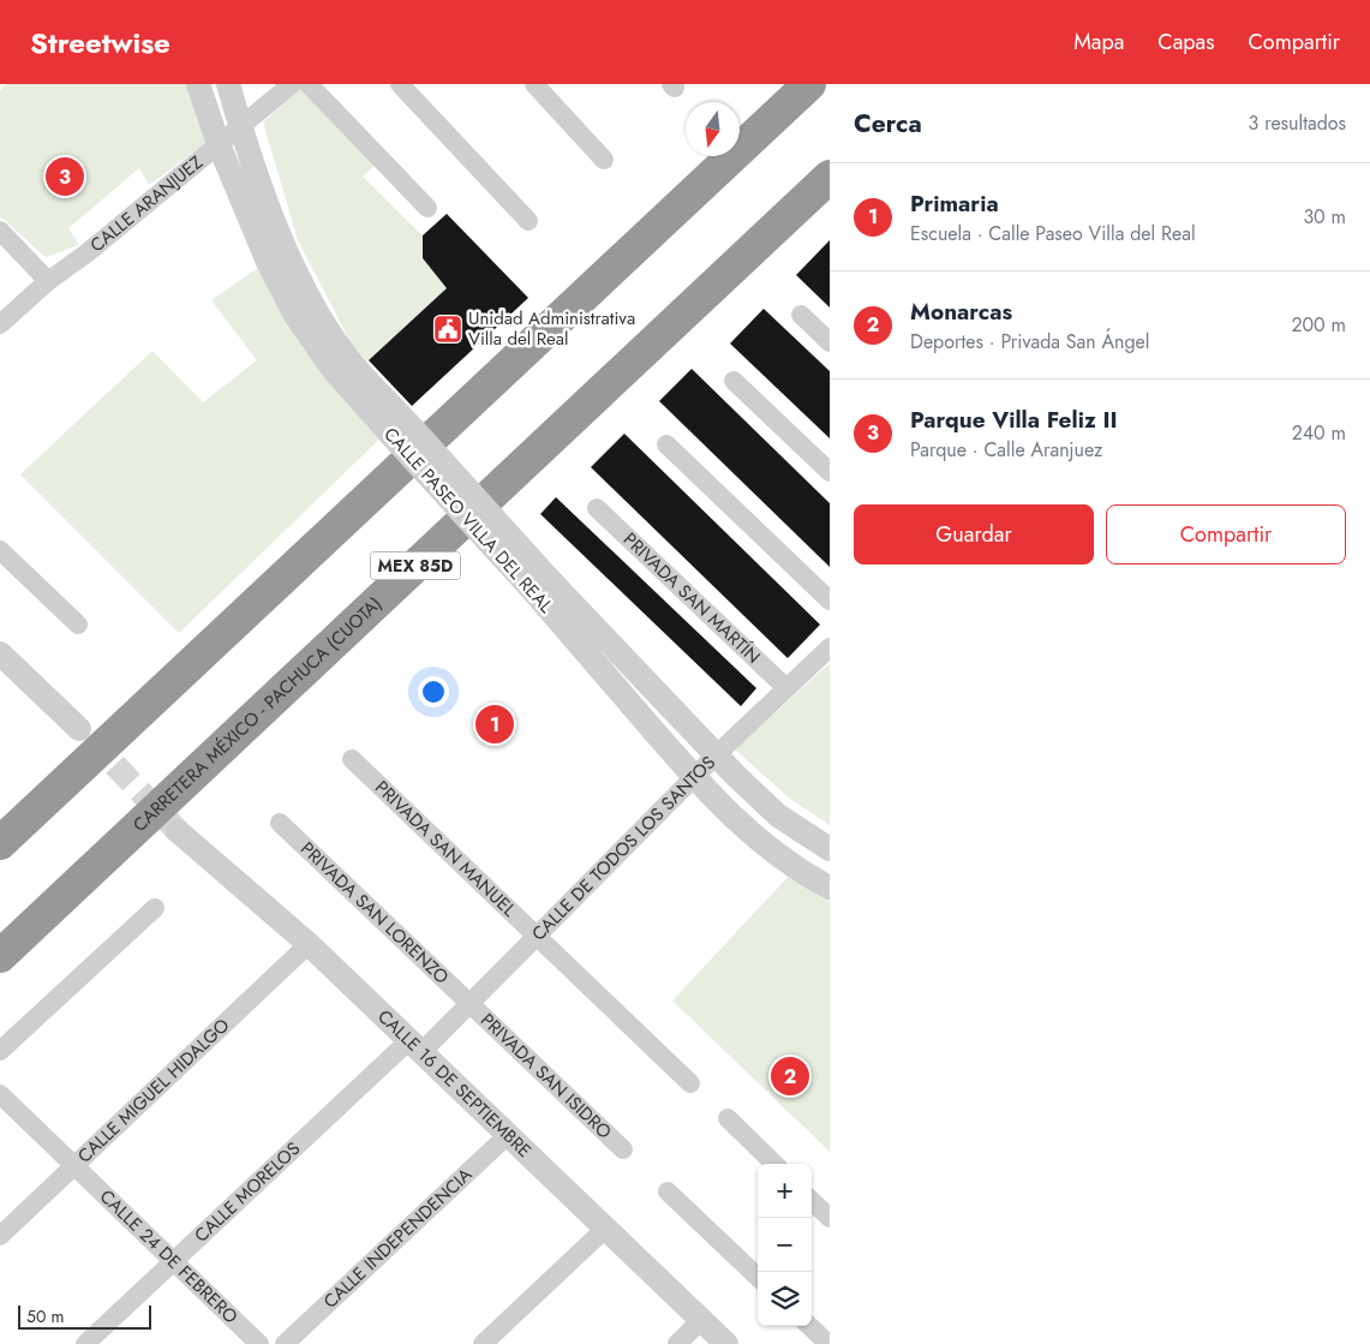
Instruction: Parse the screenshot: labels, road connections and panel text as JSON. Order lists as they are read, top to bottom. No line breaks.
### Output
{"streets":{"highway":["MEX 85D","CARRETERA MÉXICO - PACHUCA (CUOTA)"],"street":["CALLE ARANJUEZ","CALLE PASEO VILLA DEL REAL","PRIVADA SAN MARTÍN","CALLE DE TODOS LOS SANTOS","PRIVADA SAN MANUEL","PRIVADA SAN LORENZO","PRIVADA SAN ISIDRO","CALLE 16 DE SEPTIEMBRE","CALLE MIGUEL HIDALGO","CALLE MORELOS","CALLE INDEPENDENCIA","CALLE 24 DE FEBRERO"]},"crossings":[["CALLE ARANJUEZ","CALLE PASEO VILLA DEL REAL"],["CALLE PASEO VILLA DEL REAL","CALLE DE TODOS LOS SANTOS"],["PRIVADA SAN MARTÍN","CALLE DE TODOS LOS SANTOS"],["CALLE DE TODOS LOS SANTOS","PRIVADA SAN MANUEL"],["CALLE DE TODOS LOS SANTOS","PRIVADA SAN LORENZO"],["CALLE DE TODOS LOS SANTOS","PRIVADA SAN ISIDRO"],["CALLE DE TODOS LOS SANTOS","CALLE 16 DE SEPTIEMBRE"],["CALLE DE TODOS LOS SANTOS","CALLE MORELOS"],["PRIVADA SAN LORENZO","PRIVADA SAN ISIDRO"],["CALLE 16 DE SEPTIEMBRE","CALLE MIGUEL HIDALGO"],["CALLE 16 DE SEPTIEMBRE","CALLE MORELOS"],["CALLE 16 DE SEPTIEMBRE","CALLE INDEPENDENCIA"],["CALLE MIGUEL HIDALGO","CALLE 24 DE FEBRERO"],["CALLE MORELOS","CALLE 24 DE FEBRERO"]],"places":{"public building":["Unidad Administrativa Villa del Real"]},"scale_bar":"50 m","north":"bottom","page":{"header":"Streetwise","nav":["Mapa","Capas","Compartir"],"heading":["Cerca","3 resultados"],"pins":["3","1","2"],"list":[{"mark":"1","name":"Primaria","note":"Escuela · Calle Paseo Villa del Real","value":"30 m"},{"mark":"2","name":"Monarcas","note":"Deportes · Privada San Ángel","value":"200 m"},{"mark":"3","name":"Parque Villa Feliz II","note":"Parque · Calle Aranjuez","value":"240 m"}],"buttons":["Guardar","Compartir"],"map_buttons":["+","−"],"scale":"50 m"}}
